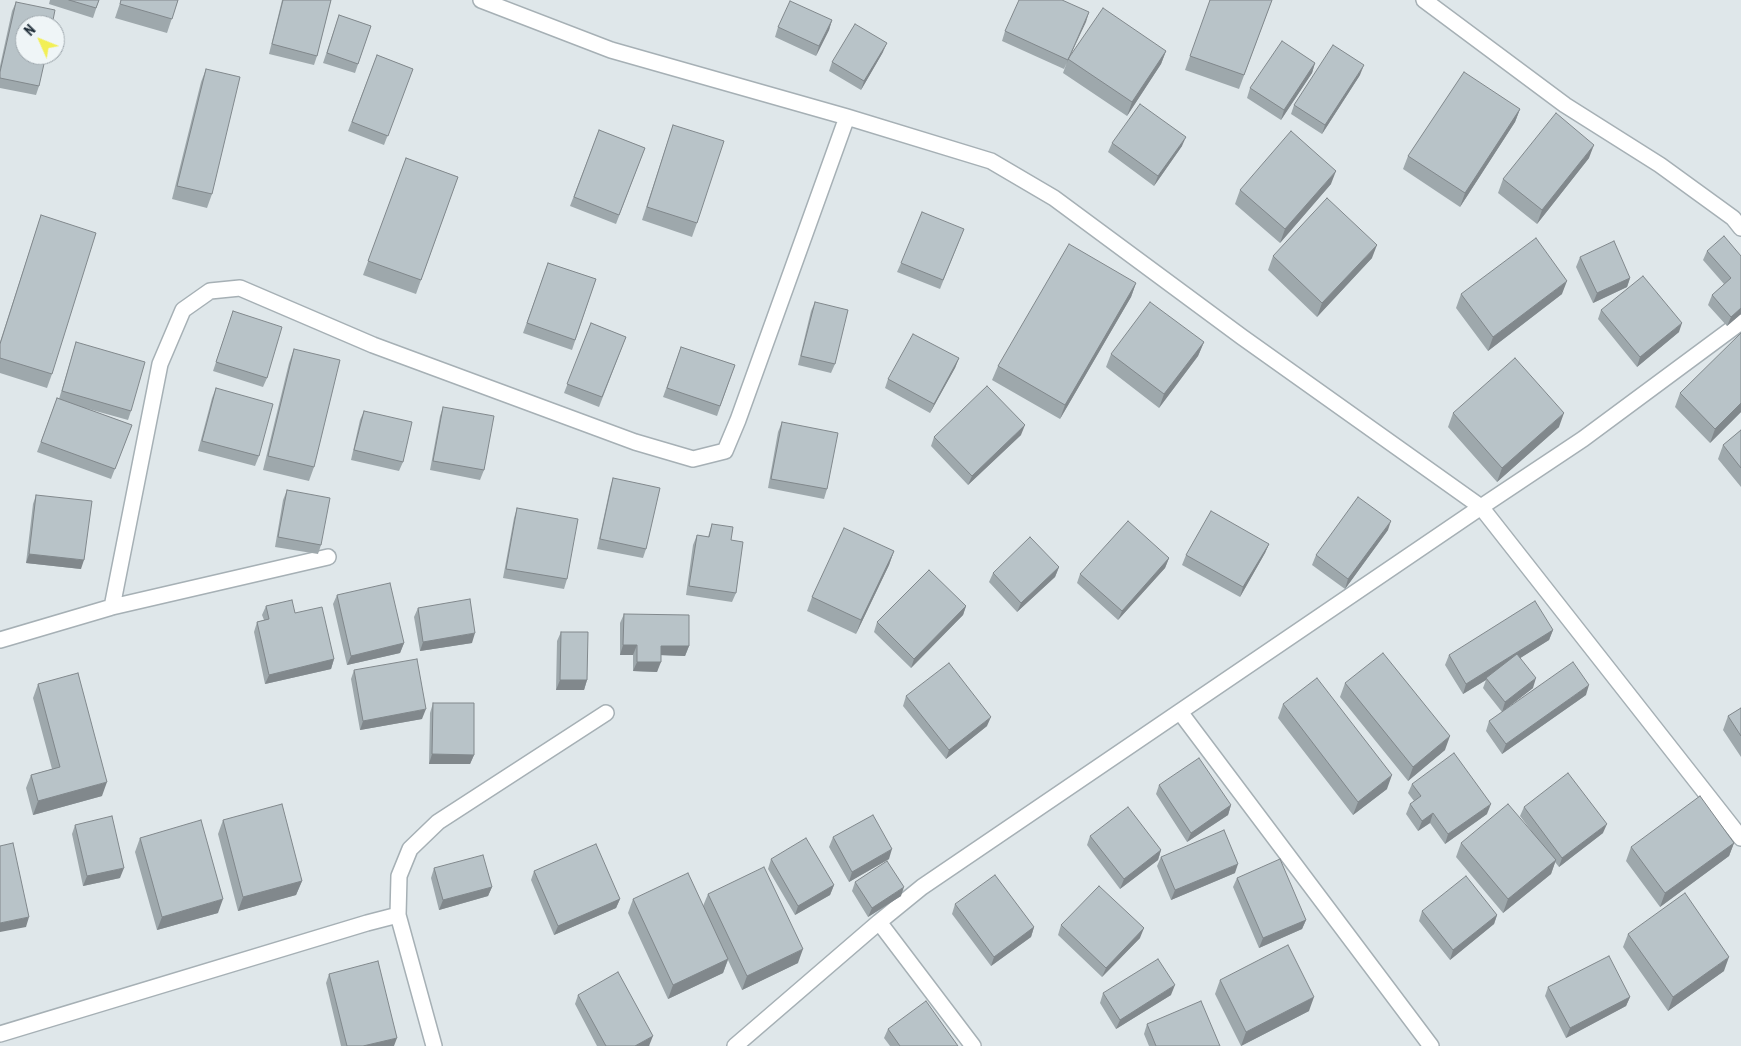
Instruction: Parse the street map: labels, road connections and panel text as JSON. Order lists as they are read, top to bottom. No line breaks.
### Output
{"north":"top left"}
